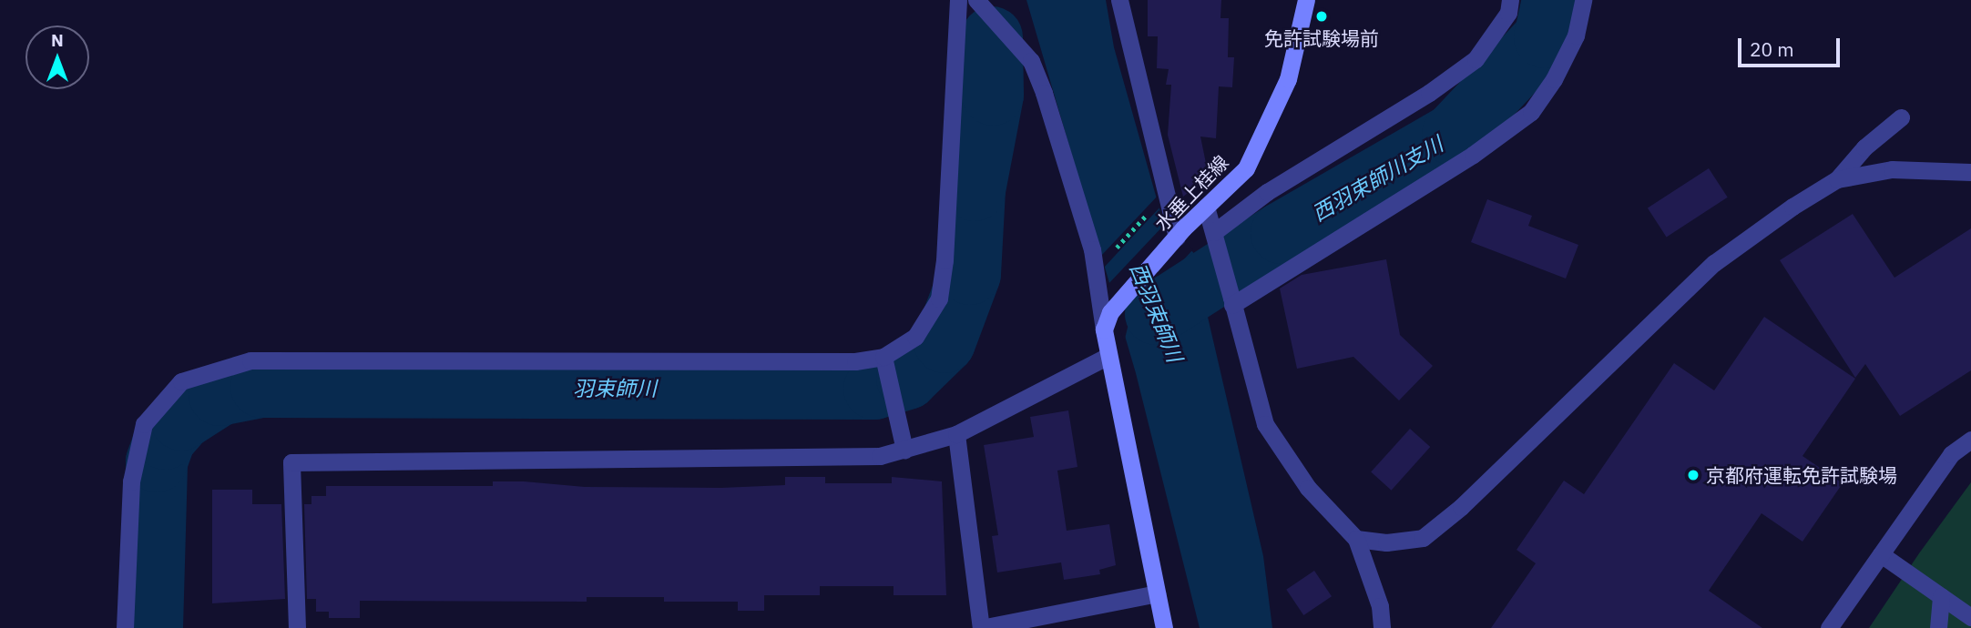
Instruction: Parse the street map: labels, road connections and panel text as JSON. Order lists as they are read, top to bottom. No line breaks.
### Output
{"streets":{"main road":["水垂上桂線"]},"water":["西羽束師川支川","西羽束師川","羽束師川"],"places":["免許試験場前","京都府運転免許試験場"],"scale_bar":"20 m","north":"top"}
